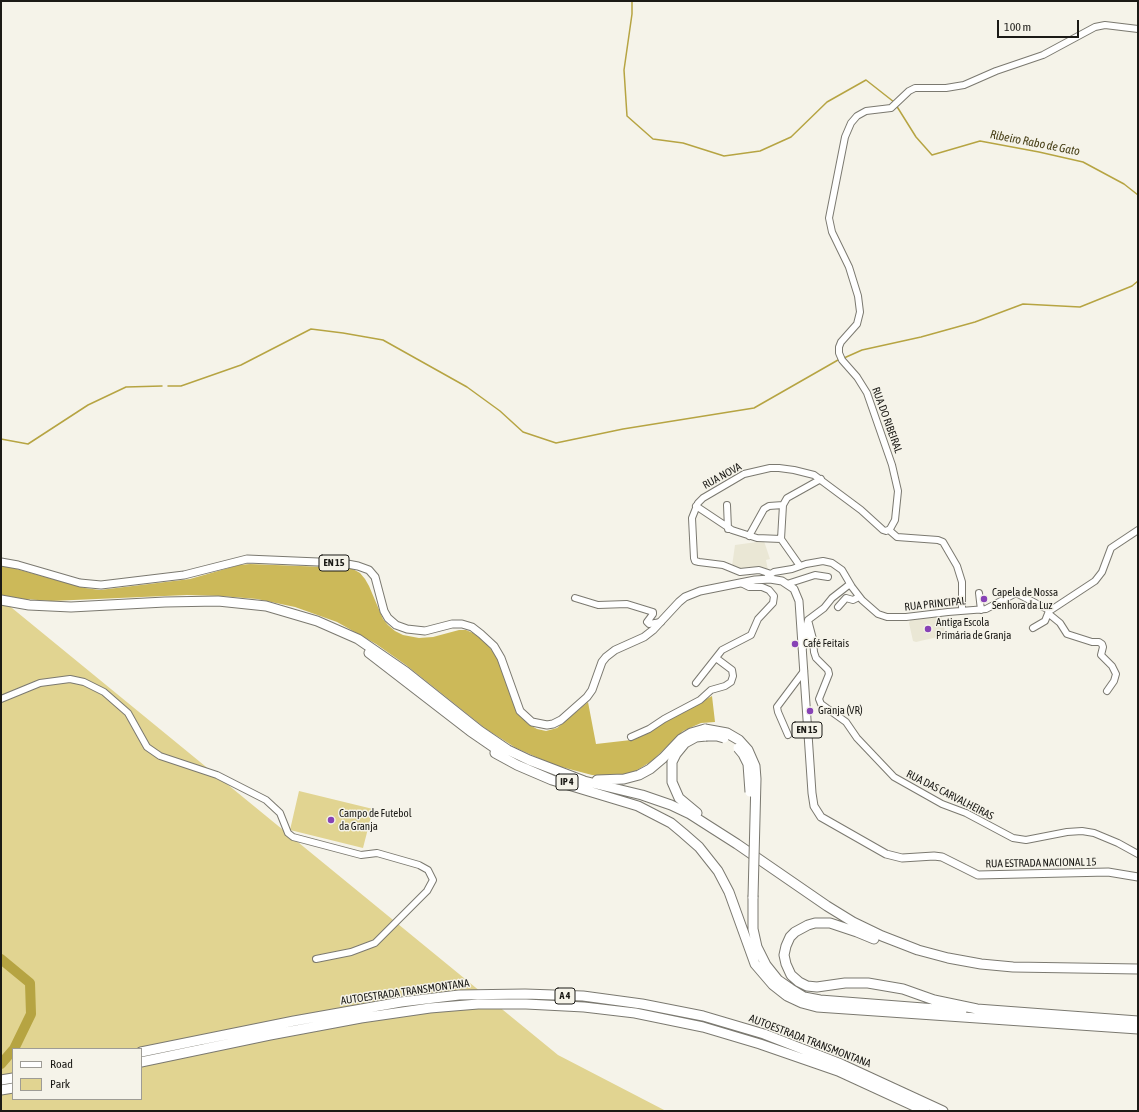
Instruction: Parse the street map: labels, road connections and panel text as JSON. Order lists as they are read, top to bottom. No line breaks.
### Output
{"streets":{"highway":["IP 4","AUTOESTRADA TRANSMONTANA","A 4"],"main road":["EN 15","RUA ESTRADA NACIONAL 15"],"street":["RUA DO RIBEIRAL","RUA NOVA","RUA PRINCIPAL","RUA DAS CARVALHEIRAS"]},"crossings":[["EN 15","RUA PRINCIPAL"],["EN 15","RUA ESTRADA NACIONAL 15"]],"water":["Ribeiro Rabo de Gato"],"places":["Capela de Nossa Senhora da Luz","Antiga Escola Primária de Granja","Café Feitais","Granja (VR)","Campo de Futebol da Granja"],"legend":["Road","Park"],"scale_bar":"100 m"}
